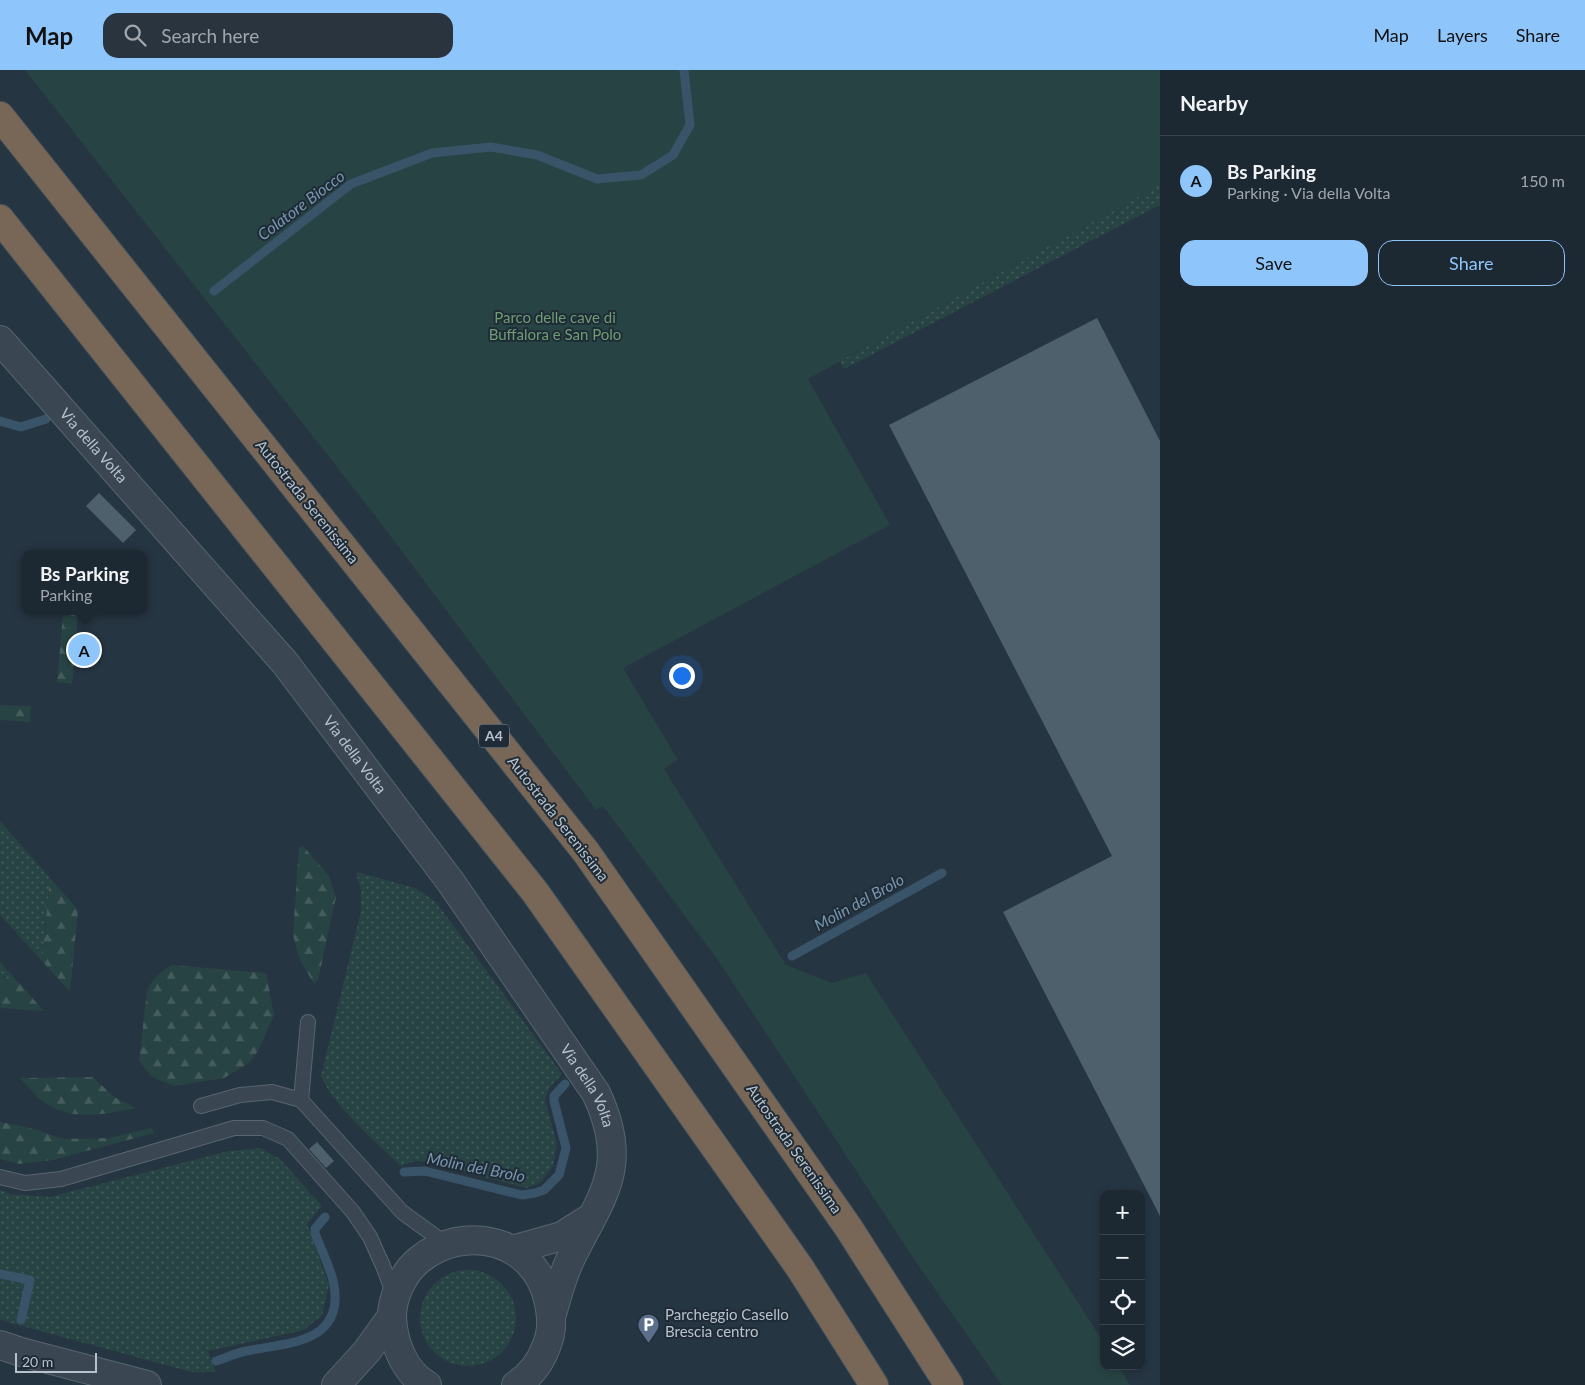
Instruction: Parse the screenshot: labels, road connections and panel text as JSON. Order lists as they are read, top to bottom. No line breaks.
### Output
{"streets":{"highway":["Autostrada Serenissima","A4"],"street":["Via della Volta"]},"water":["Colatore Biocco","Molin del Brolo"],"parks":["Parco delle cave di Buffalora e San Polo"],"places":{"parking":["Parcheggio Casello Brescia centro"]},"scale_bar":"20 m","page":{"header":"Map","search":"Search here","nav":["Map","Layers","Share"],"heading":"Nearby","list":[{"mark":"A","name":"Bs Parking","note":"Parking · Via della Volta","value":"150 m"}],"buttons":["Save","Share"],"popup":["Bs Parking","Parking"],"pins":"A","map_buttons":["+","−"],"scale":"20 m"}}
